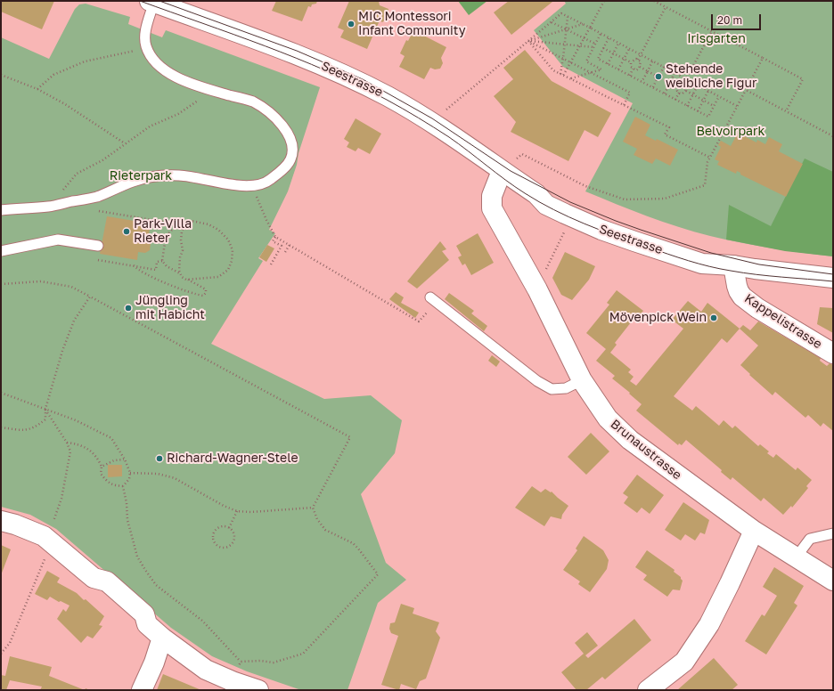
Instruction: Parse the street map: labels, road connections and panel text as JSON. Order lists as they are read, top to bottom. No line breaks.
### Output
{"streets":{"street":["Seestrasse","Kappelistrasse","Brunaustrasse"]},"crossings":[["Seestrasse","Kappelistrasse"],["Seestrasse","Brunaustrasse"]],"parks":["Irisgarten","Belvoirpark","Rieterpark"],"places":["MIC Montessori Infant Community","Stehende weibliche Figur","Park-Villa Rieter","Jüngling mit Habicht","Mövenpick Wein","Richard-Wagner-Stele"],"scale_bar":"20 m"}
